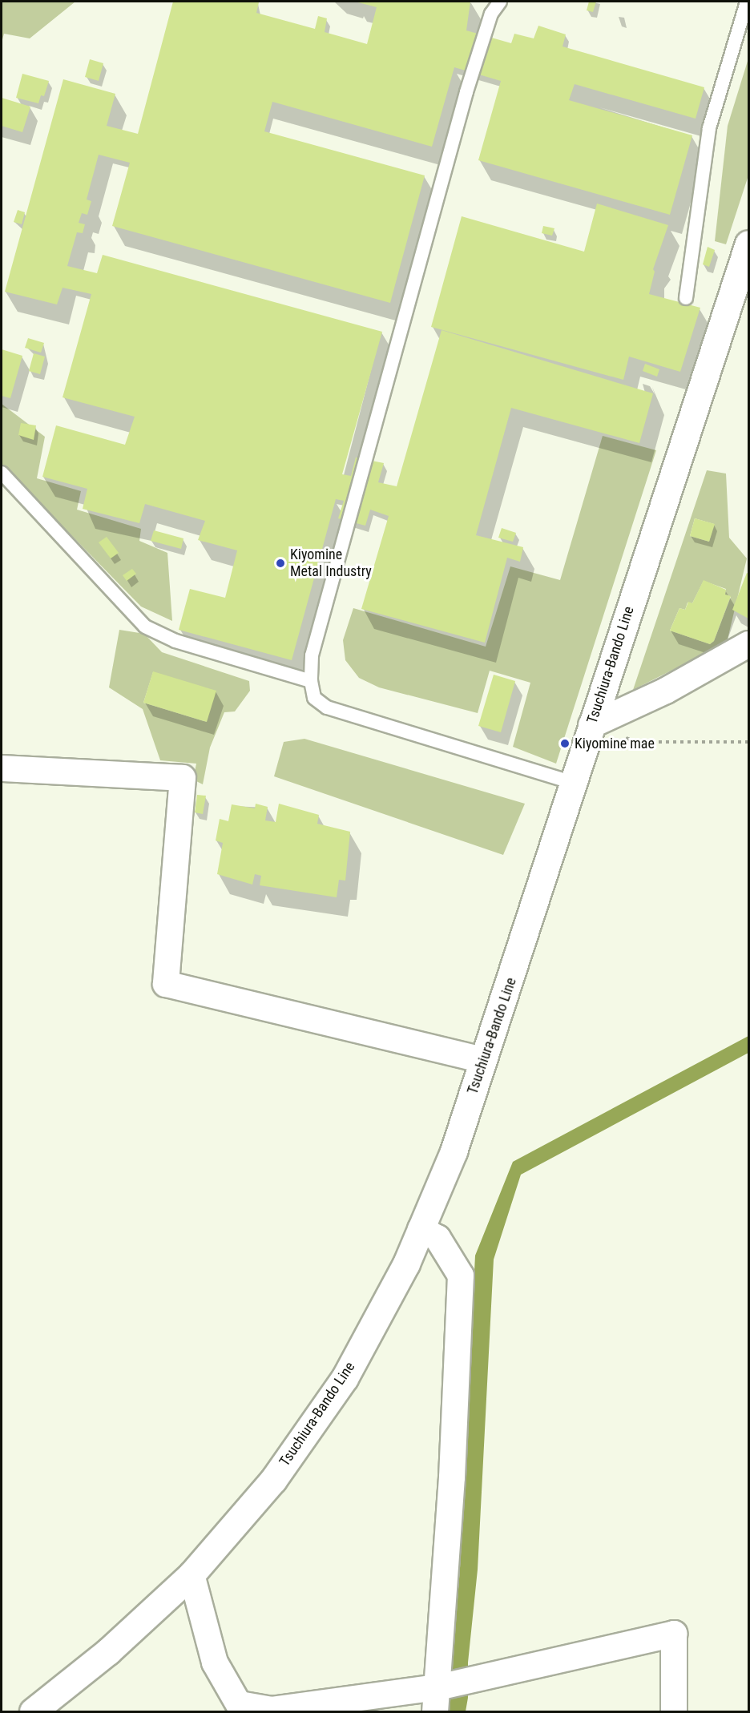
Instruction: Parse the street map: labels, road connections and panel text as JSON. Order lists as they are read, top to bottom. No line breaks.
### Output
{"streets":{"main road":["Tsuchiura-Bando Line"]},"places":["Kiyomine Metal Industry","Kiyomine mae"]}
